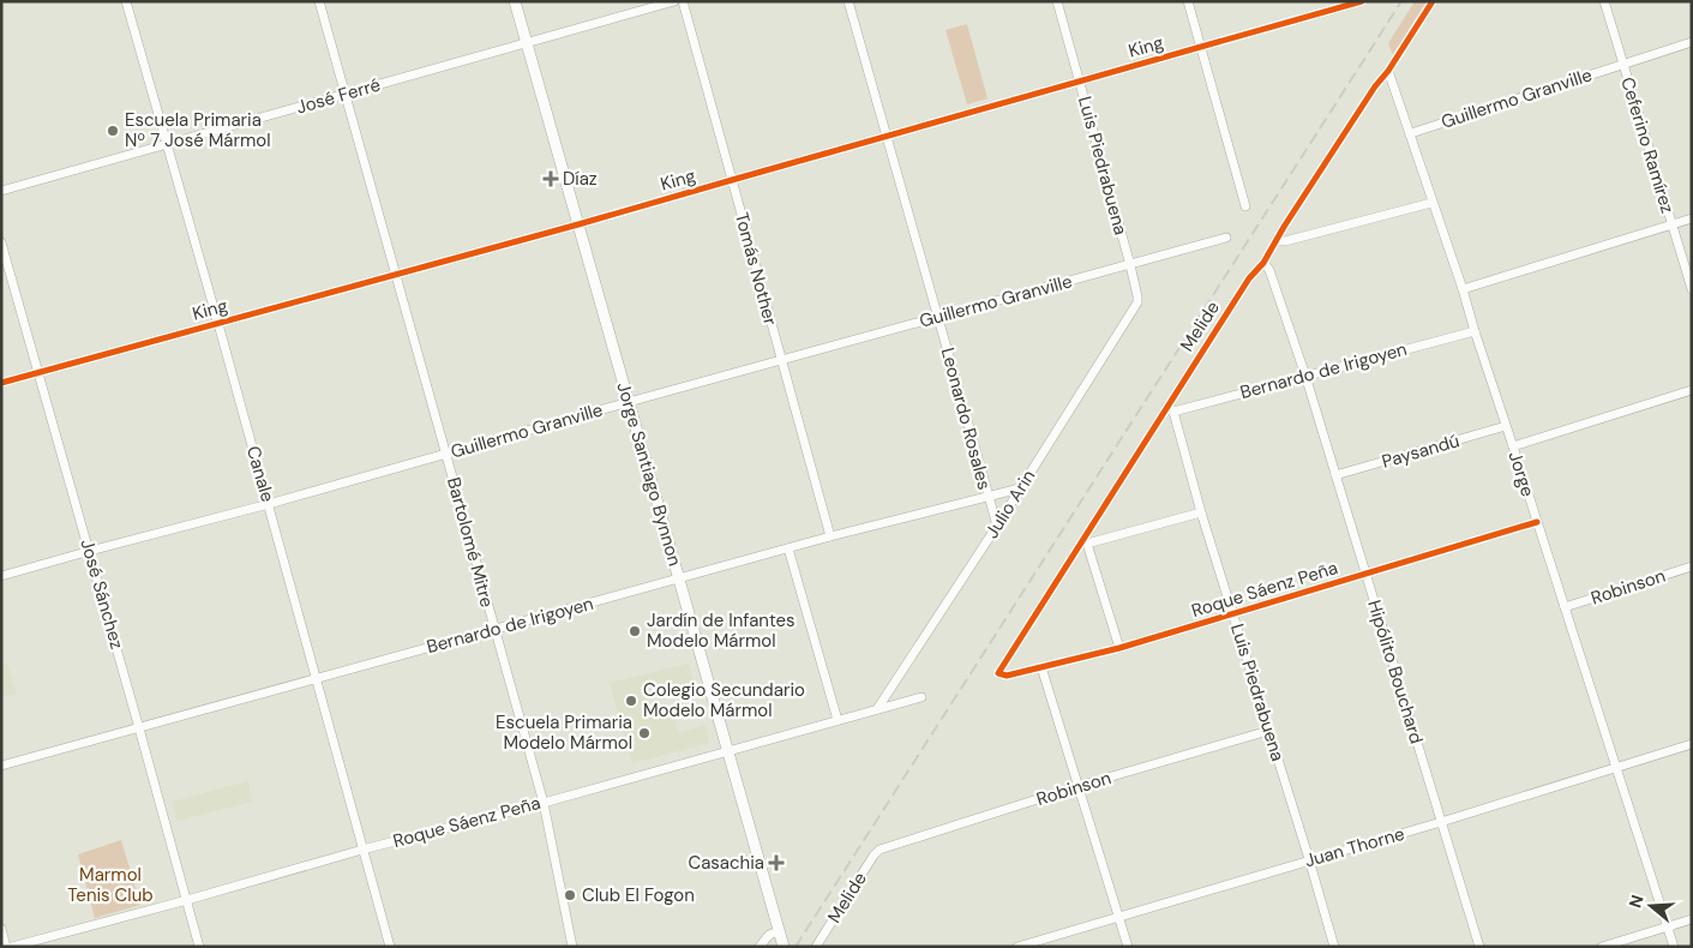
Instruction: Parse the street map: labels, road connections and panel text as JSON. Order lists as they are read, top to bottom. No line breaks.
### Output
{"streets":{"street":["King","José Ferré","Guillermo Granville","Ceferino Ramírez","Luis Piedrabuena","Tomás Nother","Melide","Bernardo de Irigoyen","Leonardo Rosales","Paysandú","Canale","Jorge Santiago Bynnon","Jorge","Julio Arin","Bartolomé Mitre","Robinson","Roque Sáenz Peña","José Sánchez","Hipólito Bouchard","Juan Thorne"]},"crossings":[["King","Luis Piedrabuena"],["King","Tomás Nother"],["King","Leonardo Rosales"],["King","Canale"],["King","Jorge Santiago Bynnon"],["King","Bartolomé Mitre"],["King","José Sánchez"],["José Ferré","Canale"],["José Ferré","Jorge Santiago Bynnon"],["José Ferré","Bartolomé Mitre"],["Guillermo Granville","Ceferino Ramírez"],["Guillermo Granville","Luis Piedrabuena"],["Guillermo Granville","Tomás Nother"],["Guillermo Granville","Leonardo Rosales"],["Guillermo Granville","Canale"],["Guillermo Granville","Jorge Santiago Bynnon"],["Guillermo Granville","Jorge"],["Guillermo Granville","Bartolomé Mitre"],["Guillermo Granville","José Sánchez"],["Luis Piedrabuena","Melide"],["Luis Piedrabuena","Bernardo de Irigoyen"],["Luis Piedrabuena","Julio Arin"],["Luis Piedrabuena","Robinson"],["Luis Piedrabuena","Roque Sáenz Peña"],["Luis Piedrabuena","Juan Thorne"],["Tomás Nother","Bernardo de Irigoyen"],["Melide","Bernardo de Irigoyen"],["Melide","Jorge"],["Melide","Robinson"],["Melide","Roque Sáenz Peña"],["Melide","Hipólito Bouchard"],["Bernardo de Irigoyen","Leonardo Rosales"],["Bernardo de Irigoyen","Canale"],["Bernardo de Irigoyen","Jorge Santiago Bynnon"],["Bernardo de Irigoyen","Jorge"],["Bernardo de Irigoyen","Julio Arin"],["Bernardo de Irigoyen","Bartolomé Mitre"],["Bernardo de Irigoyen","José Sánchez"],["Bernardo de Irigoyen","Hipólito Bouchard"],["Leonardo Rosales","Julio Arin"],["Paysandú","Jorge"],["Paysandú","Hipólito Bouchard"],["Canale","Roque Sáenz Peña"],["Jorge Santiago Bynnon","Roque Sáenz Peña"],["Jorge","Robinson"],["Jorge","Roque Sáenz Peña"],["Jorge","Juan Thorne"],["Julio Arin","Roque Sáenz Peña"],["Bartolomé Mitre","Roque Sáenz Peña"],["Roque Sáenz Peña","José Sánchez"],["Roque Sáenz Peña","Hipólito Bouchard"],["Hipólito Bouchard","Juan Thorne"]],"parks":["Marmol Tenis Club"],"places":{"other":["Escuela Primaria Nº 7 José Mármol","Jardín de Infantes Modelo Mármol","Colegio Secundario Modelo Mármol","Escuela Primaria Modelo Mármol","Club El Fogon"],"health":["Díaz","Casachia"]},"north":"left"}
